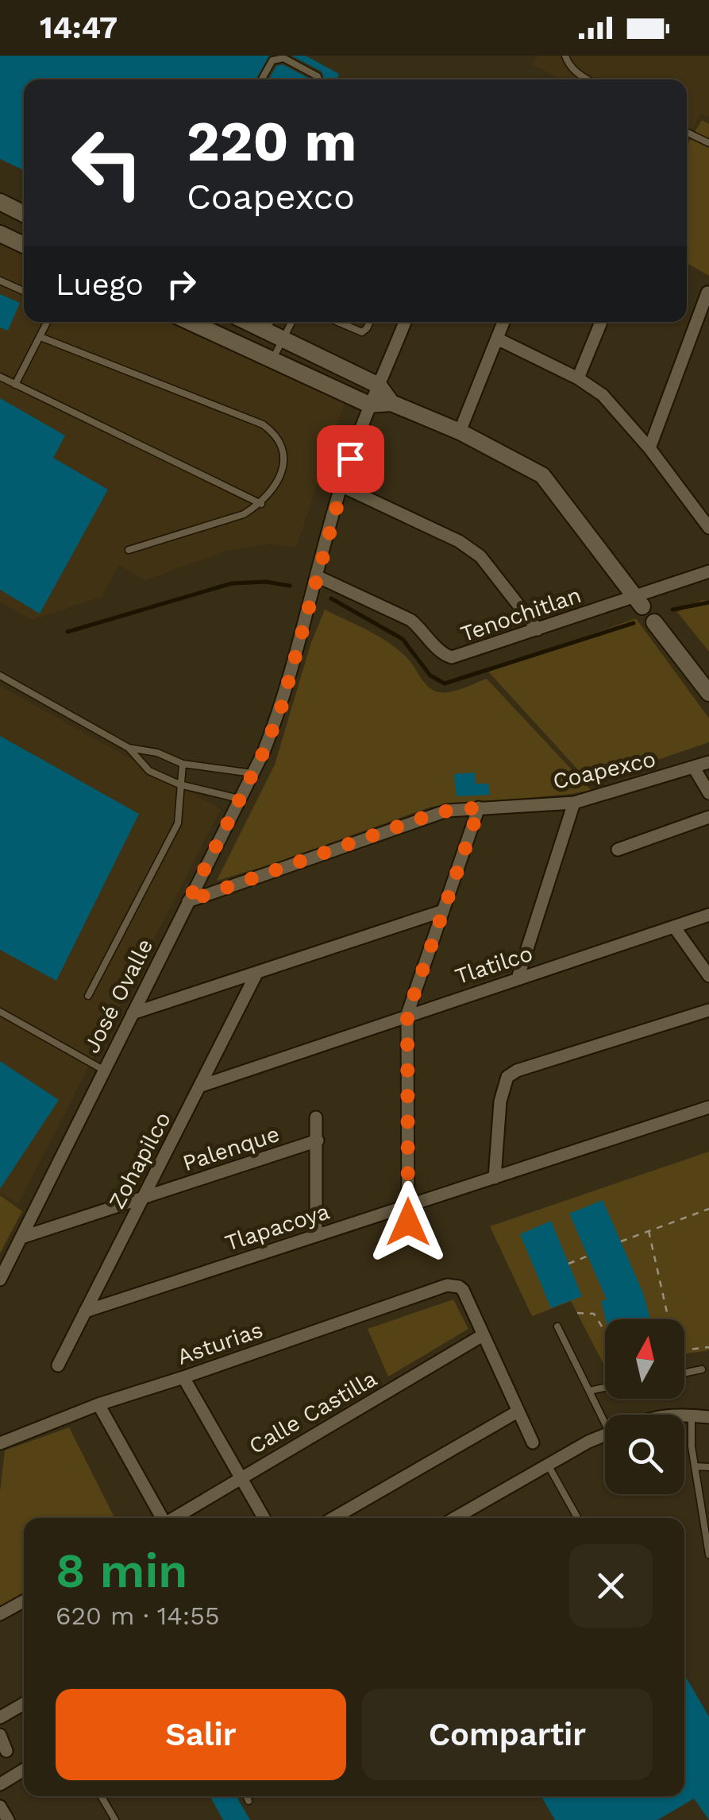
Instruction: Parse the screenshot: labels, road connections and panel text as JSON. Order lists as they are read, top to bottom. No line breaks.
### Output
{"streets":{"street":["Tenochitlan","Coapexco","Tlatilco","José Ovalle","Palenque","Zohapilco","Tlapacoya","Asturias","Calle Castilla"]},"crossings":[["Tenochitlan","José Ovalle"],["Coapexco","José Ovalle"],["Tlatilco","Zohapilco"],["José Ovalle","Palenque"],["Palenque","Zohapilco"],["Zohapilco","Tlapacoya"],["Asturias","Calle Castilla"]],"north":"top","page":{"status":"14:47","turn":["220 m","Coapexco"],"then":"Luego","heading":["8 min","620 m · 14:55"],"buttons":["Salir","Compartir"]}}
